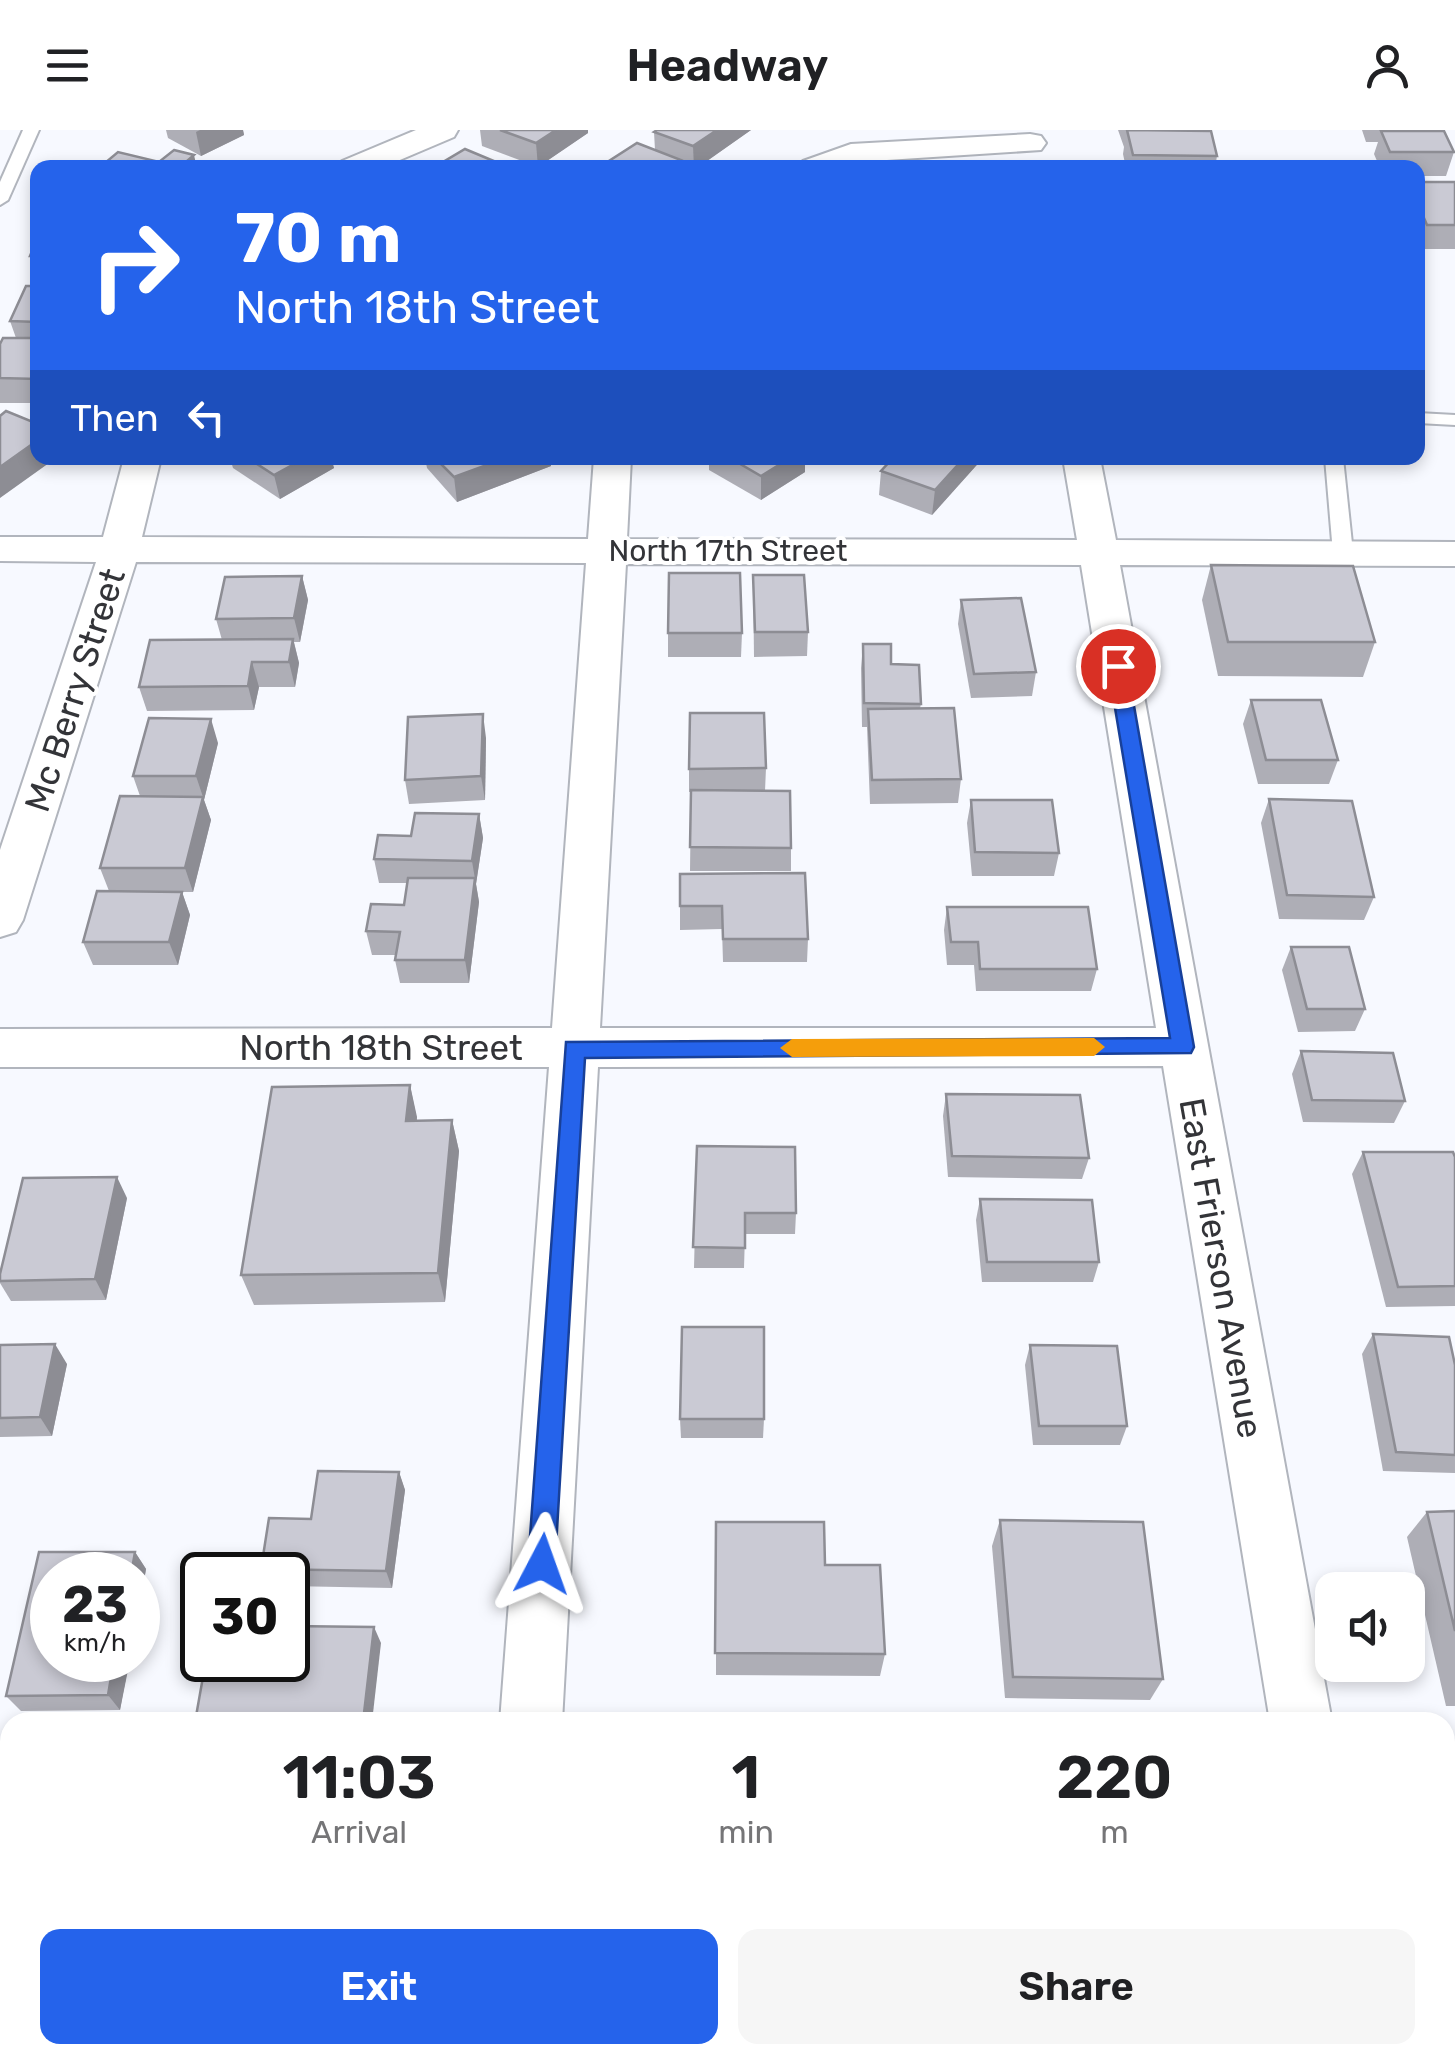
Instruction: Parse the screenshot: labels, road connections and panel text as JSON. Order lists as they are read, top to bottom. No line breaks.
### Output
{"streets":{"street":["North 17th Street","Mc Berry Street","North 18th Street","East Frierson Avenue"]},"crossings":[["North 17th Street","Mc Berry Street"],["North 17th Street","East Frierson Avenue"],["North 18th Street","East Frierson Avenue"]],"page":{"header":"Headway","turn":["70 m","North 18th Street"],"then":"Then","speed":"23 km/h","limit":"30","eta":["11:03","Arrival","1","min","220","m"],"buttons":["Exit","Share"]}}
